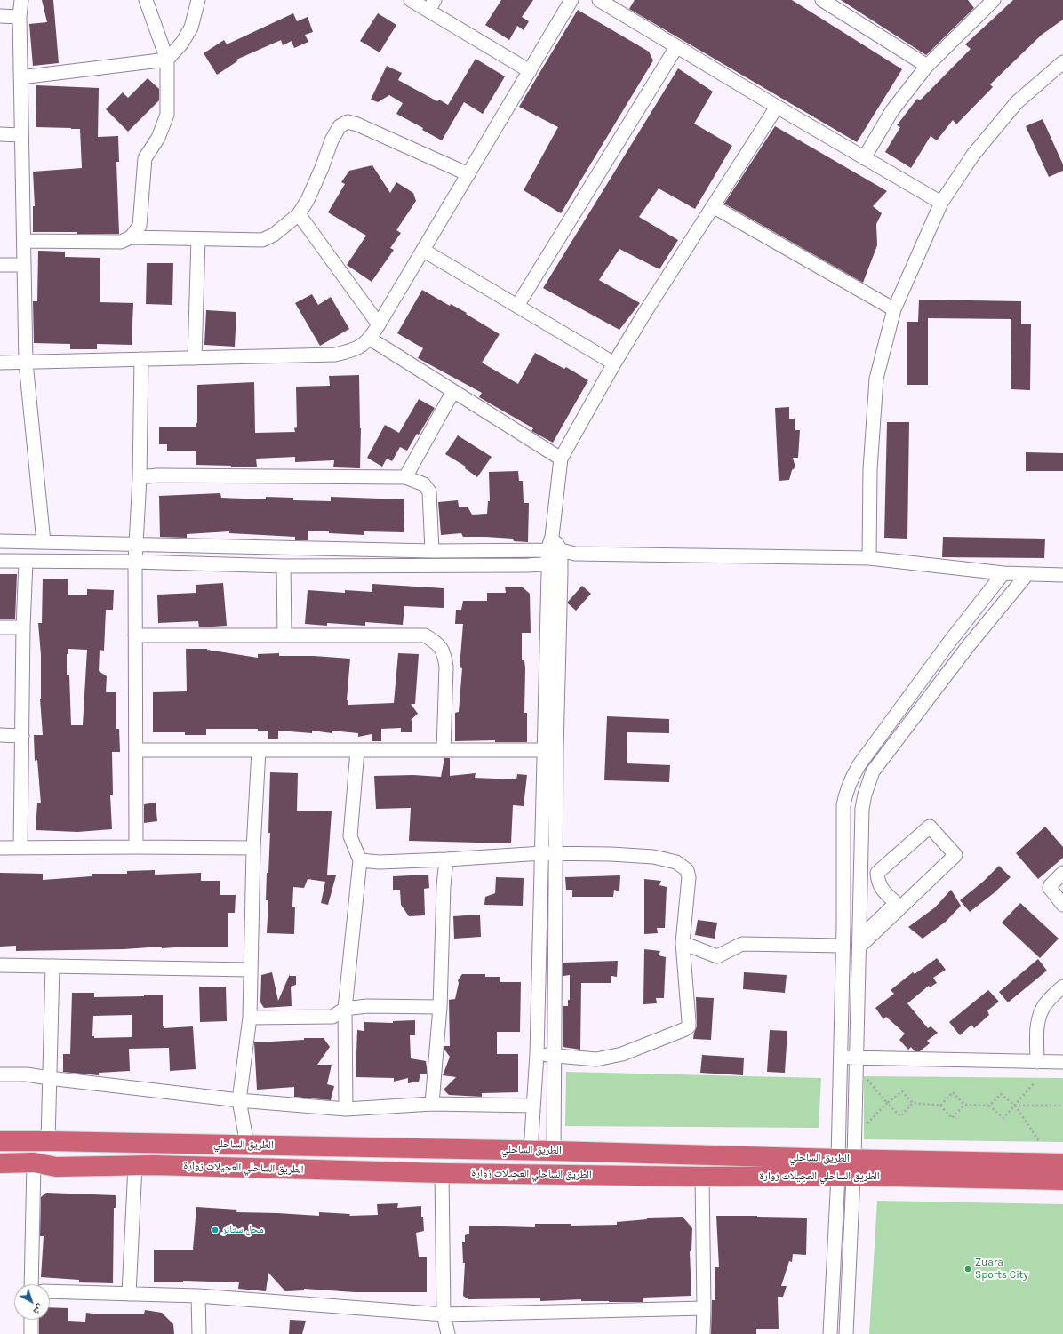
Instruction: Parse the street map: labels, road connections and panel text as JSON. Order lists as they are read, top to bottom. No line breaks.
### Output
{"streets":{"highway":["الطريق الساحلي","الطريق الساحلي العجيلات زوارة"]},"crossings":[["الطريق الساحلي","الطريق الساحلي العجيلات زوارة"]],"places":["محل ستائر","Zuara Sports City"],"north":"bottom right"}
